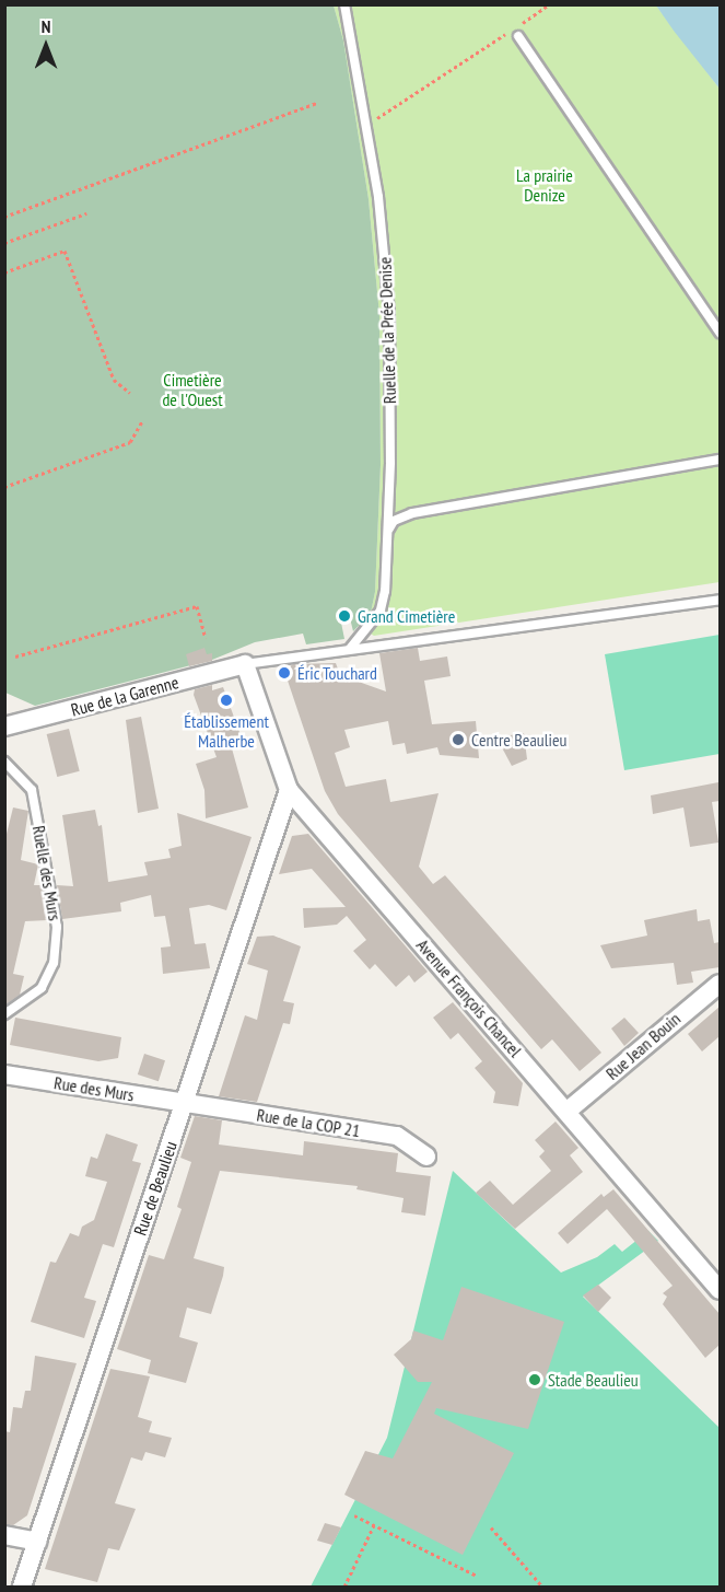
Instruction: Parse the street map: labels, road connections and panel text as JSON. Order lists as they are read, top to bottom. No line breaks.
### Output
{"streets":{"street":["Rue de la Garenne","Avenue François Chancel","Rue Jean Bouin","Rue des Murs","Rue de la COP 21","Rue de Beaulieu"],"lane":["Ruelle de la Prée Denise","Ruelle des Murs"]},"crossings":[["Rue de la Garenne","Avenue François Chancel"],["Avenue François Chancel","Rue Jean Bouin"],["Avenue François Chancel","Rue de Beaulieu"],["Rue des Murs","Rue de la COP 21"],["Rue des Murs","Rue de Beaulieu"],["Rue de la COP 21","Rue de Beaulieu"]],"parks":["La prairie Denize","Cimetière de l'Ouest"],"places":["Grand Cimetière","Éric Touchard","Établissement Malherbe","Centre Beaulieu","Stade Beaulieu"],"north":"top"}
